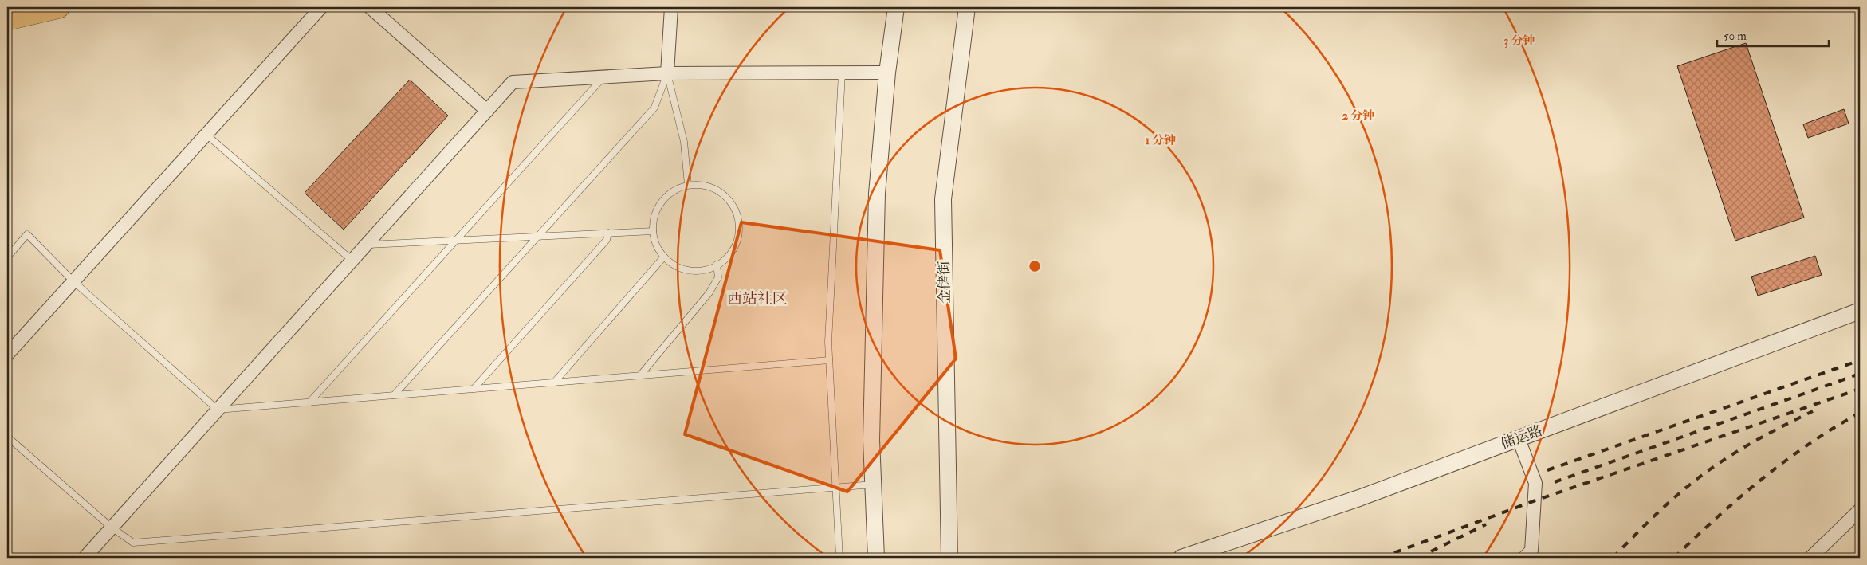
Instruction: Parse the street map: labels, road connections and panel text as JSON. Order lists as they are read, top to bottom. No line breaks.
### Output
{"streets":{"street":["金储街","储运路"]},"districts":["西站社区"],"scale_bar":"50 m","rings":["3 分钟","2 分钟","1 分钟"]}
